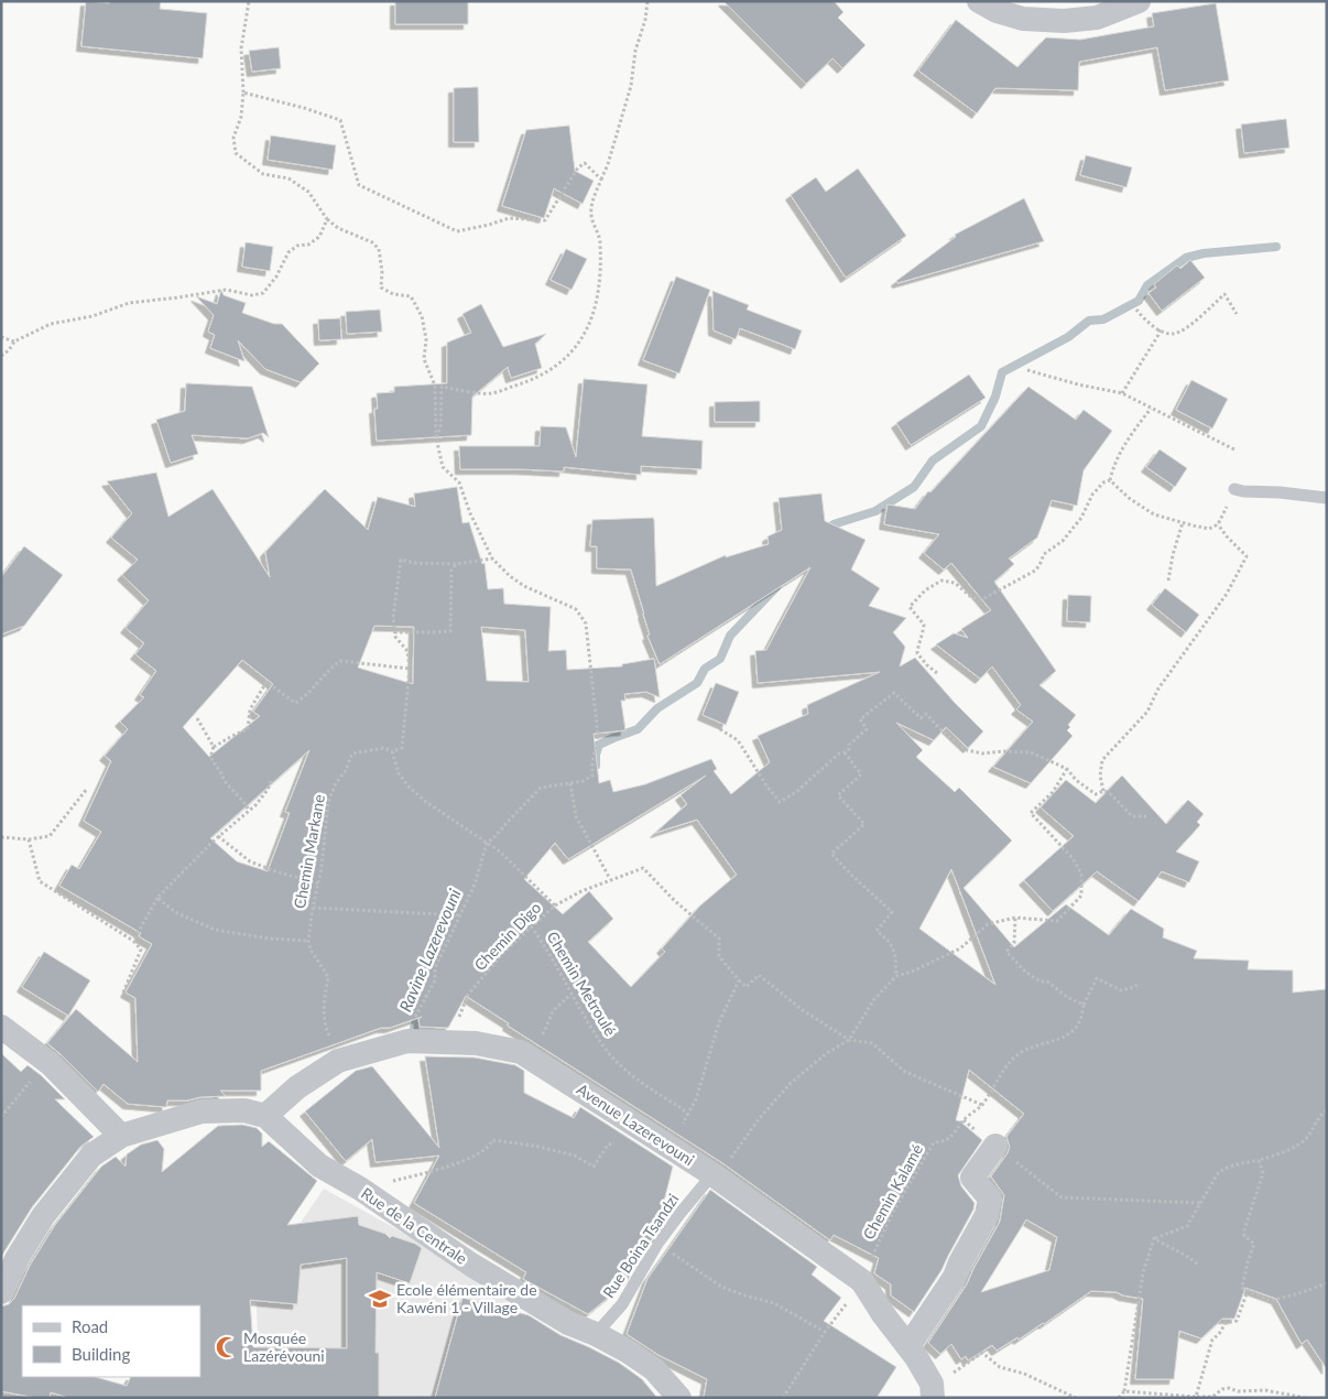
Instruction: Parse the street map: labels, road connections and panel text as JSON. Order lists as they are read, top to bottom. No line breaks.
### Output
{"streets":{"street":["Avenue Lazerevouni","Rue de la Centrale"],"lane":["Rue Boina Tsandzi"],"path":["Chemin Markane","Chemin Digo","Chemin Metroulé","Chemin Kalamé"]},"crossings":[["Chemin Digo","Chemin Metroulé"],["Chemin Digo","Avenue Lazerevouni"],["Avenue Lazerevouni","Chemin Kalamé"],["Avenue Lazerevouni","Rue de la Centrale"],["Avenue Lazerevouni","Rue Boina Tsandzi"],["Rue de la Centrale","Rue Boina Tsandzi"]],"water":["Ravine Lazerevouni"],"places":{"school or university":["Ecole élémentaire de Kawéni 1 - Village"],"mosque":["Mosquée Lazérévouni"]},"legend":["Road","Building"]}
